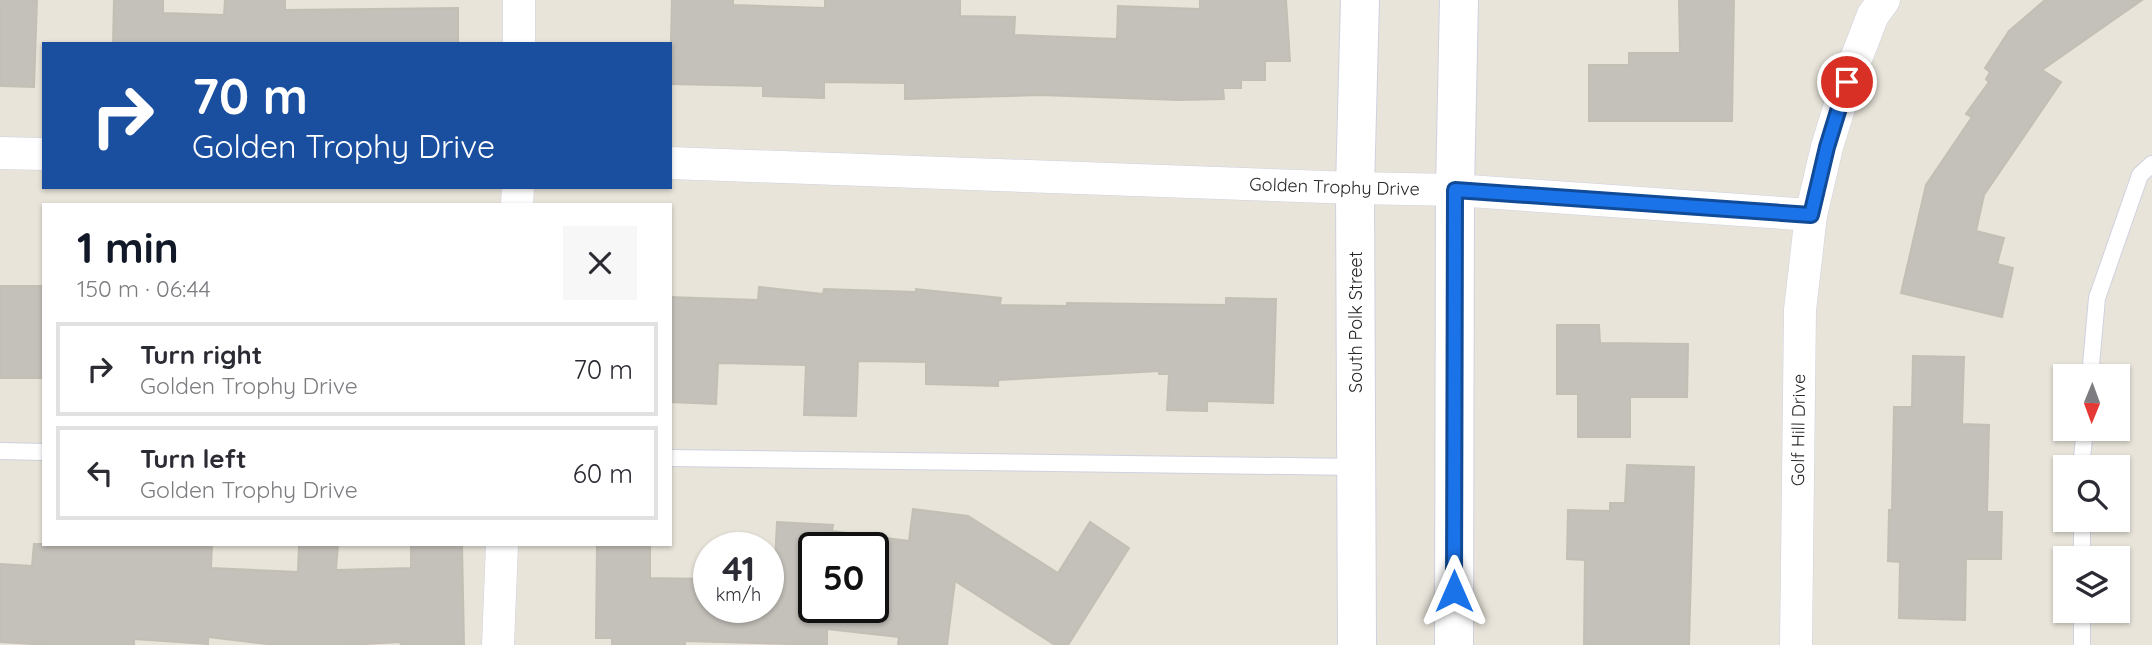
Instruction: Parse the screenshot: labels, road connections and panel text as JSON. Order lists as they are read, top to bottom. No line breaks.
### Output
{"streets":{"main road":["South Polk Street"],"street":["Golden Trophy Drive","Golf Hill Drive"]},"crossings":[["Golden Trophy Drive","South Polk Street"],["Golden Trophy Drive","Golf Hill Drive"]],"north":"bottom","page":{"turn":["70 m","Golden Trophy Drive"],"heading":["1 min","150 m · 06:44"],"list":[{"name":"Turn right","note":"Golden Trophy Drive","value":"70 m"},{"name":"Turn left","note":"Golden Trophy Drive","value":"60 m"}],"speed":"41 km/h","limit":"50"}}
